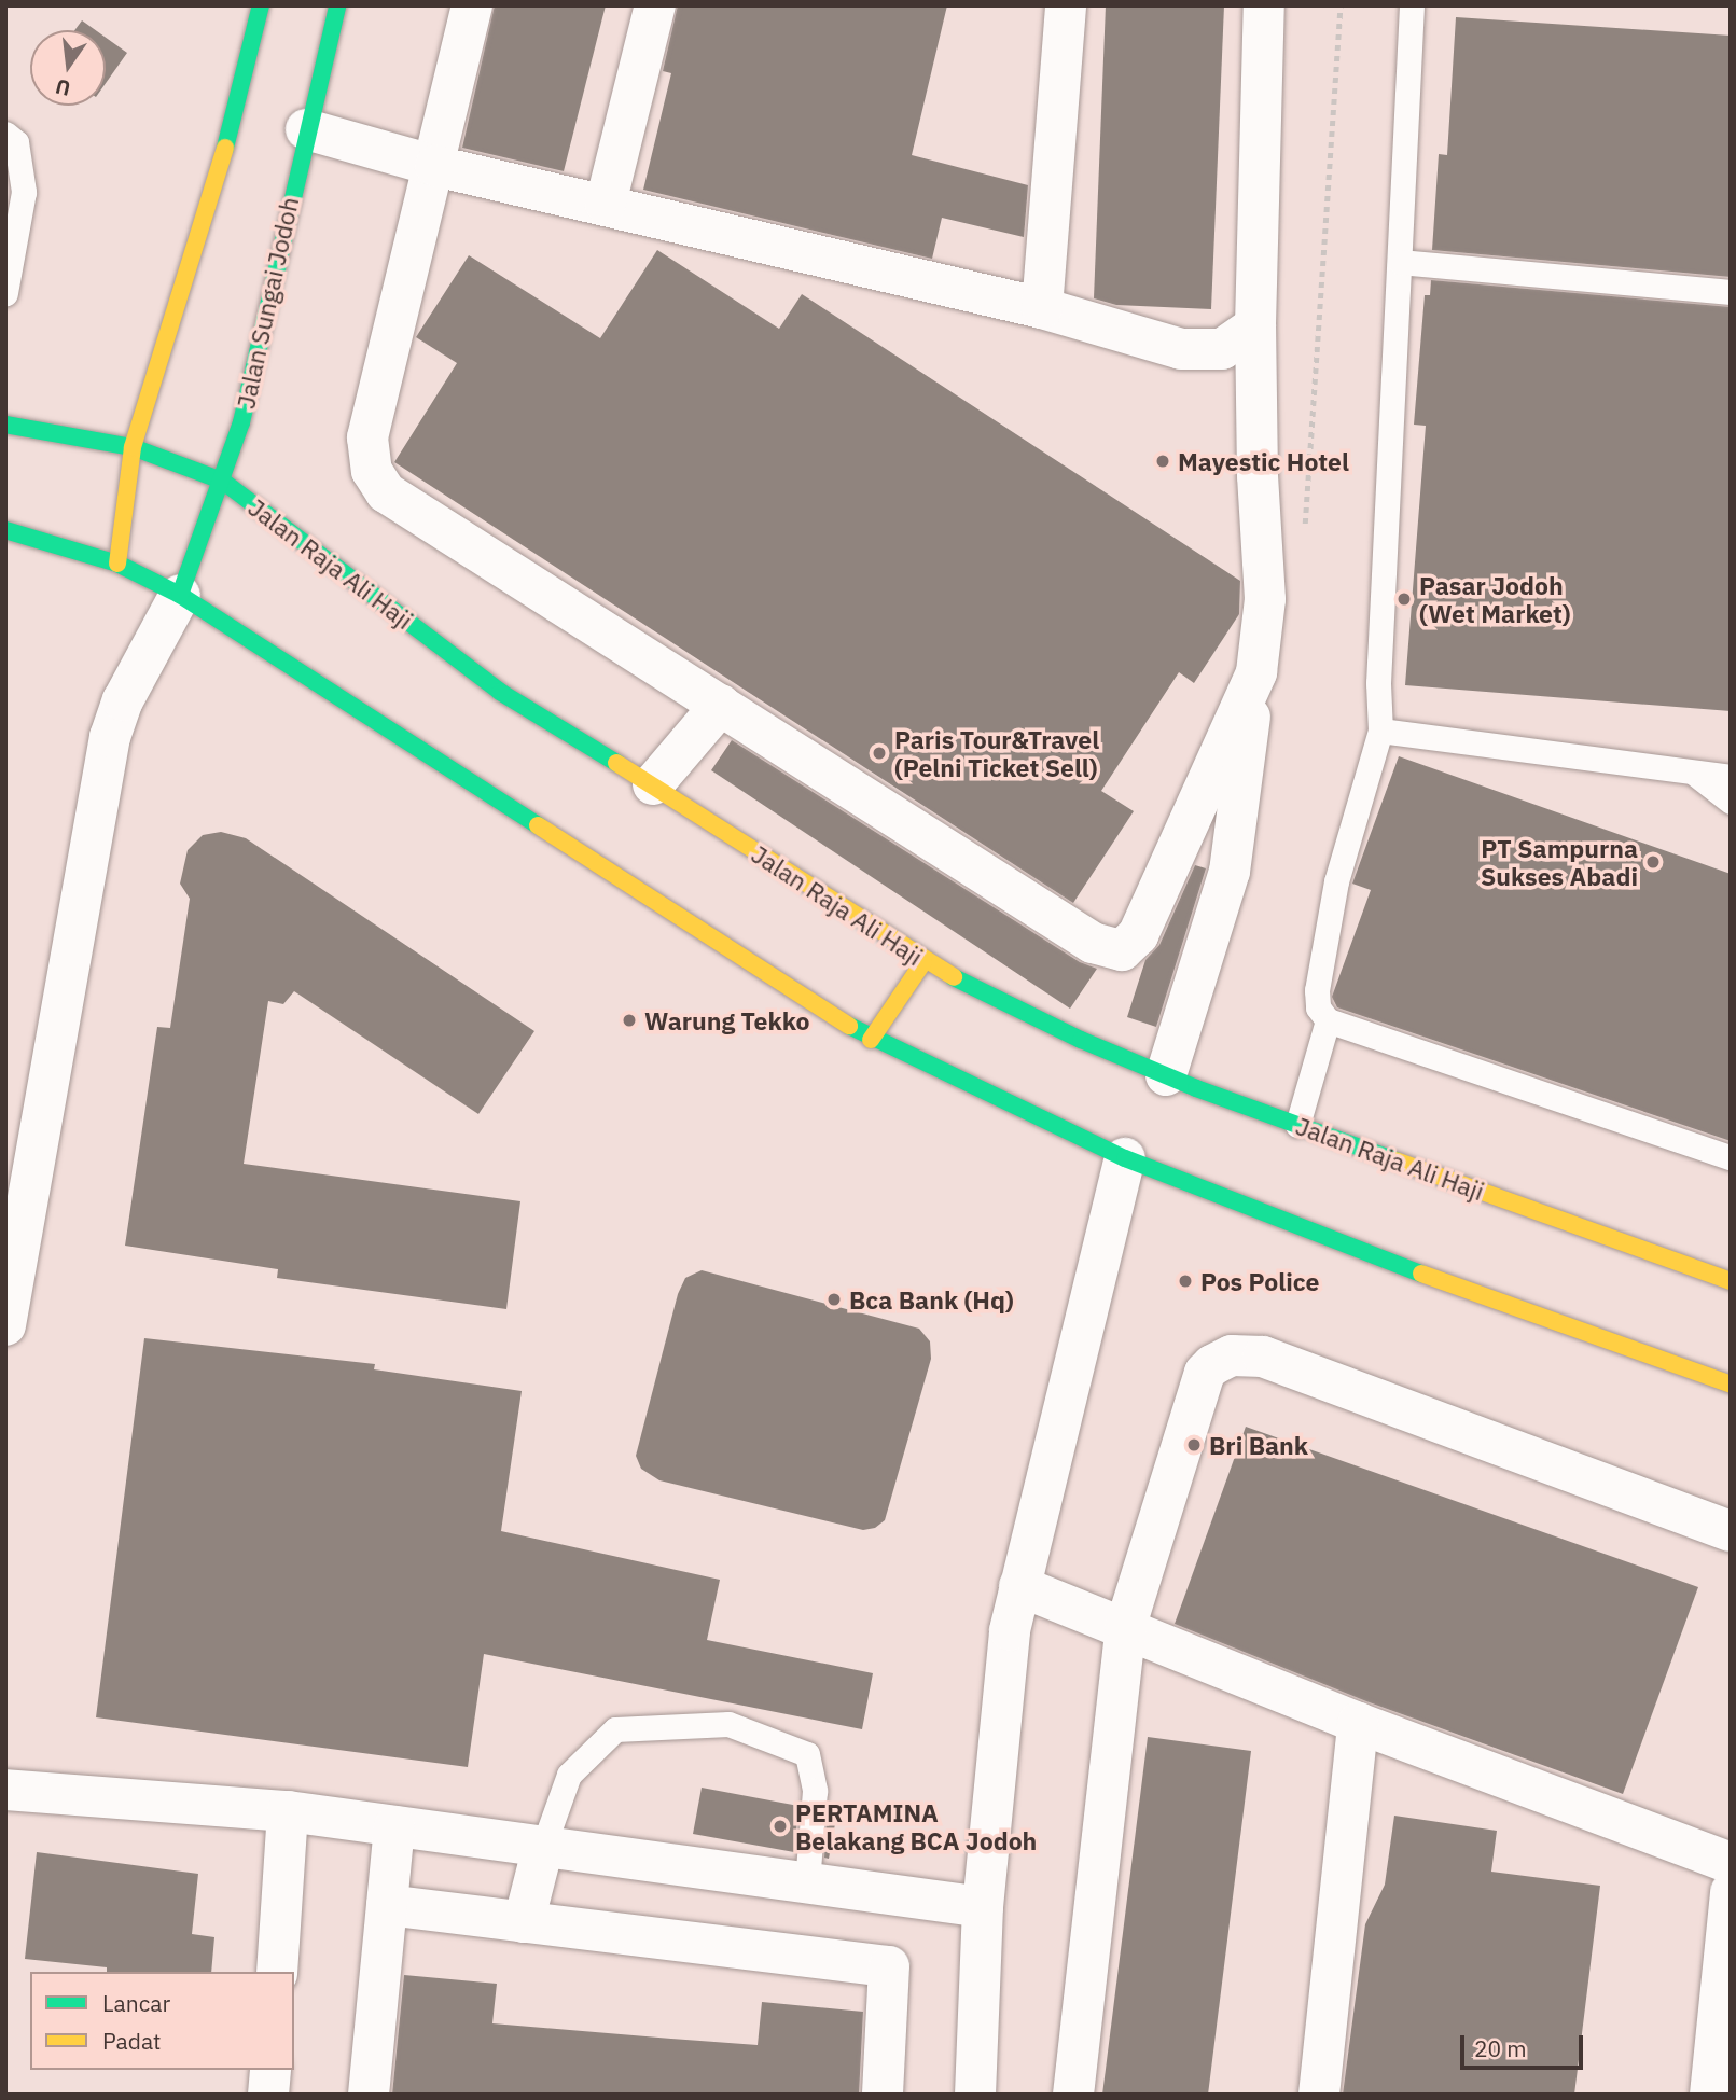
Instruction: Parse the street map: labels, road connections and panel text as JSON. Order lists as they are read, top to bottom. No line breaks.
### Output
{"streets":{"main road":["Jalan Sungai Jodoh","Jalan Raja Ali Haji"]},"crossings":[["Jalan Sungai Jodoh","Jalan Raja Ali Haji"]],"places":["Mayestic Hotel","Pasar Jodoh (Wet Market)","Paris Tour&Travel (Pelni Ticket Sell)","PT Sampurna Sukses Abadi","Warung Tekko","Pos Police","Bca Bank (Hq)","Bri Bank","PERTAMINA Belakang BCA Jodoh"],"legend":["Lancar","Padat"],"scale_bar":"20 m","north":"bottom"}
